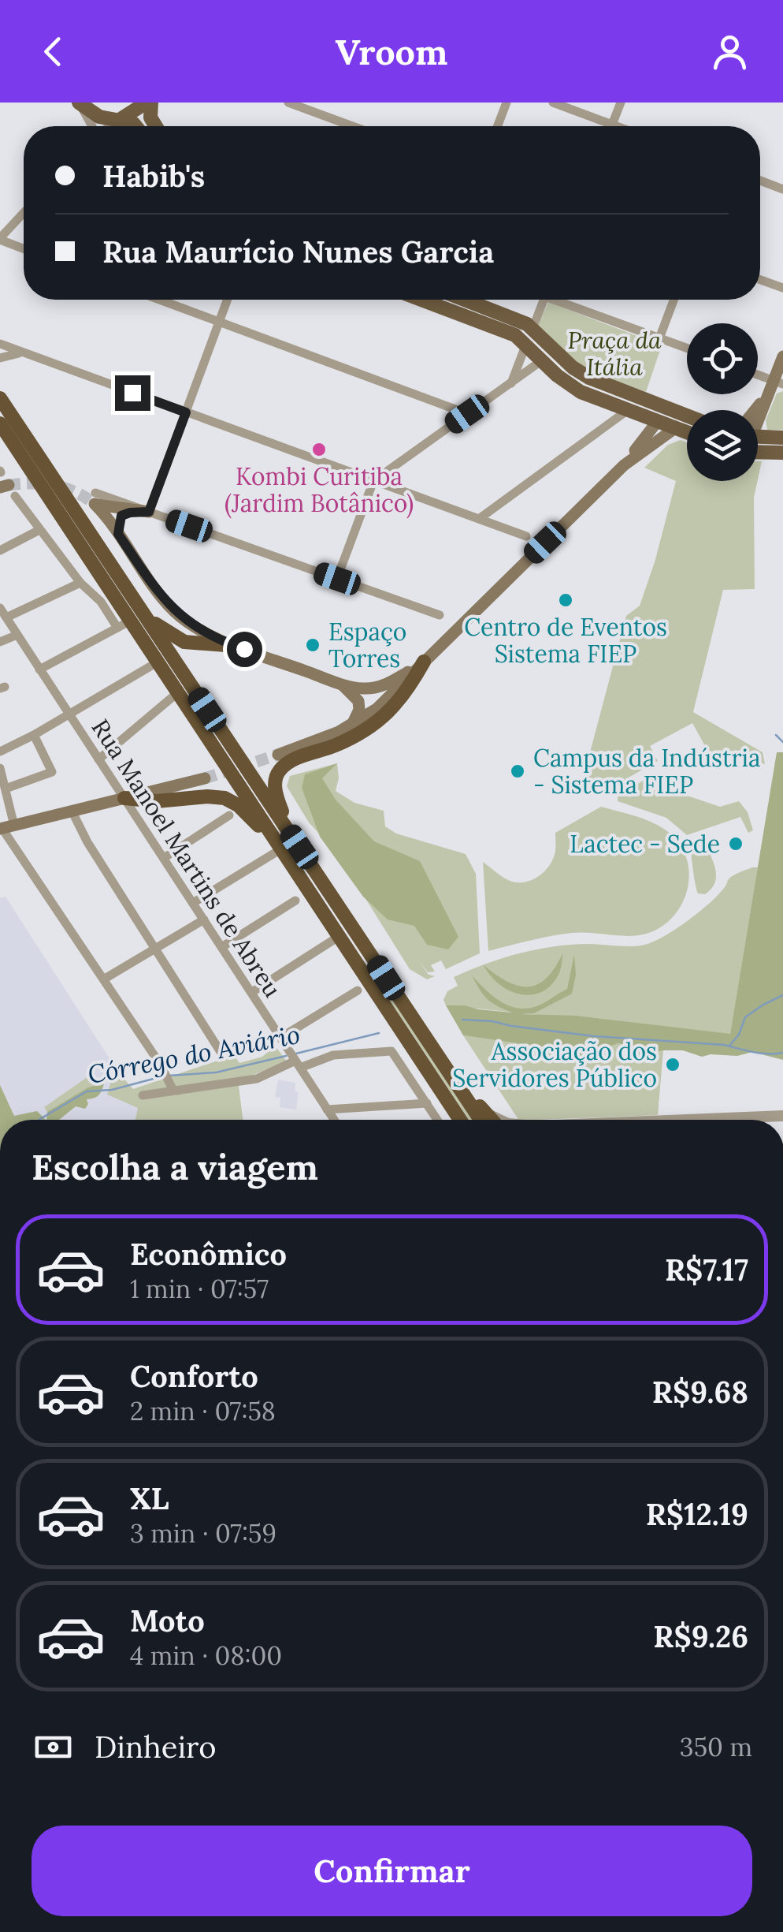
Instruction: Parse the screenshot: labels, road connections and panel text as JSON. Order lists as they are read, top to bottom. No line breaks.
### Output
{"streets":{"street":["Rua Manoel Martins de Abreu"]},"water":["Córrego do Aviário"],"parks":["Praça da Itália"],"places":["Kombi Curitiba (Jardim Botânico)","Centro de Eventos Sistema FIEP","Espaço Torres","Campus da Indústria - Sistema FIEP","Lactec - Sede","Associação dos Servidores Público"],"page":{"header":"Vroom","banner":["Habib's","Rua Maurício Nunes Garcia"],"heading":"Escolha a viagem","list":[{"name":"Econômico","note":"1 min · 07:57","value":"R$7.17"},{"name":"Conforto","note":"2 min · 07:58","value":"R$9.68"},{"name":"XL","note":"3 min · 07:59","value":"R$12.19"},{"name":"Moto","note":"4 min · 08:00","value":"R$9.26"}],"pay":["Dinheiro","350 m"],"buttons":"Confirmar"}}
